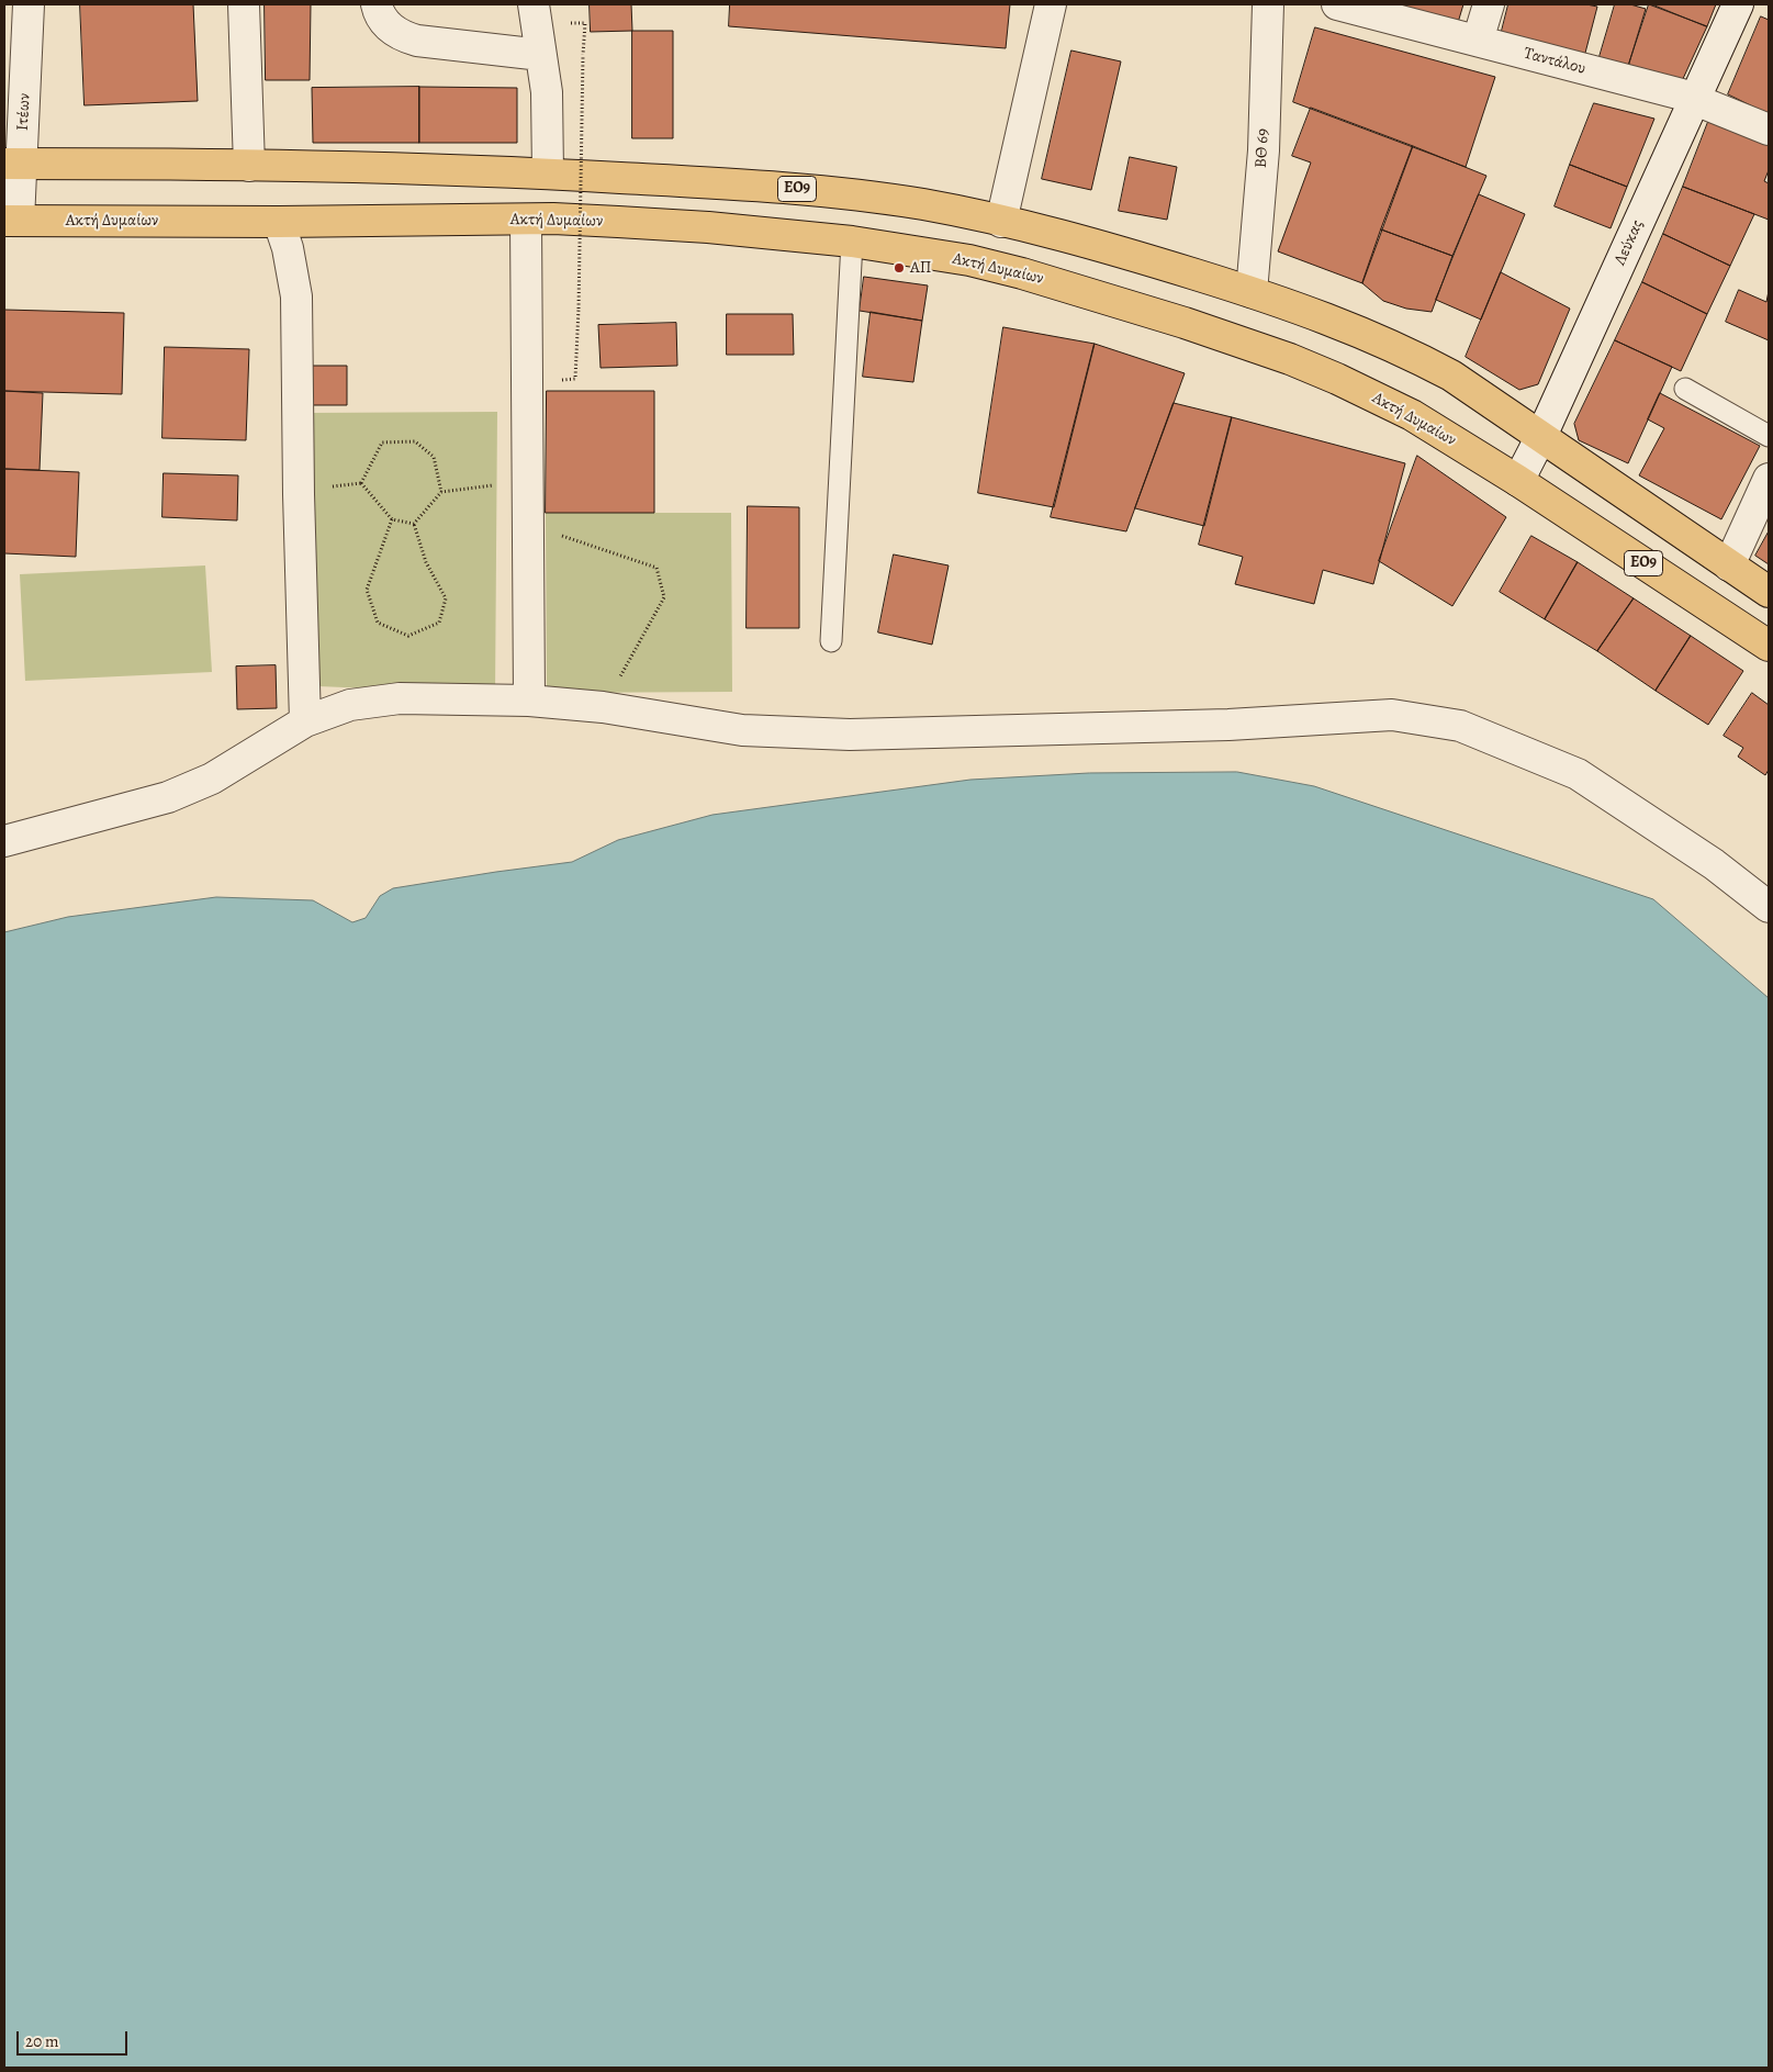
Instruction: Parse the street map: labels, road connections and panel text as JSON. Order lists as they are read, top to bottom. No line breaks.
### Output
{"streets":{"main road":["ΕΟ9","Ακτή Δυμαίων"],"street":["Ταντάλου","Ιτέων","ΒΘ 69","Λεύκας"]},"crossings":[["Ταντάλου","Λεύκας"],["Ιτέων","ΕΟ9"],["Ιτέων","Ακτή Δυμαίων"],["ΒΘ 69","ΕΟ9"],["ΕΟ9","Λεύκας"],["Ακτή Δυμαίων","Λεύκας"]],"places":["ΑΠ"],"scale_bar":"20 m"}
